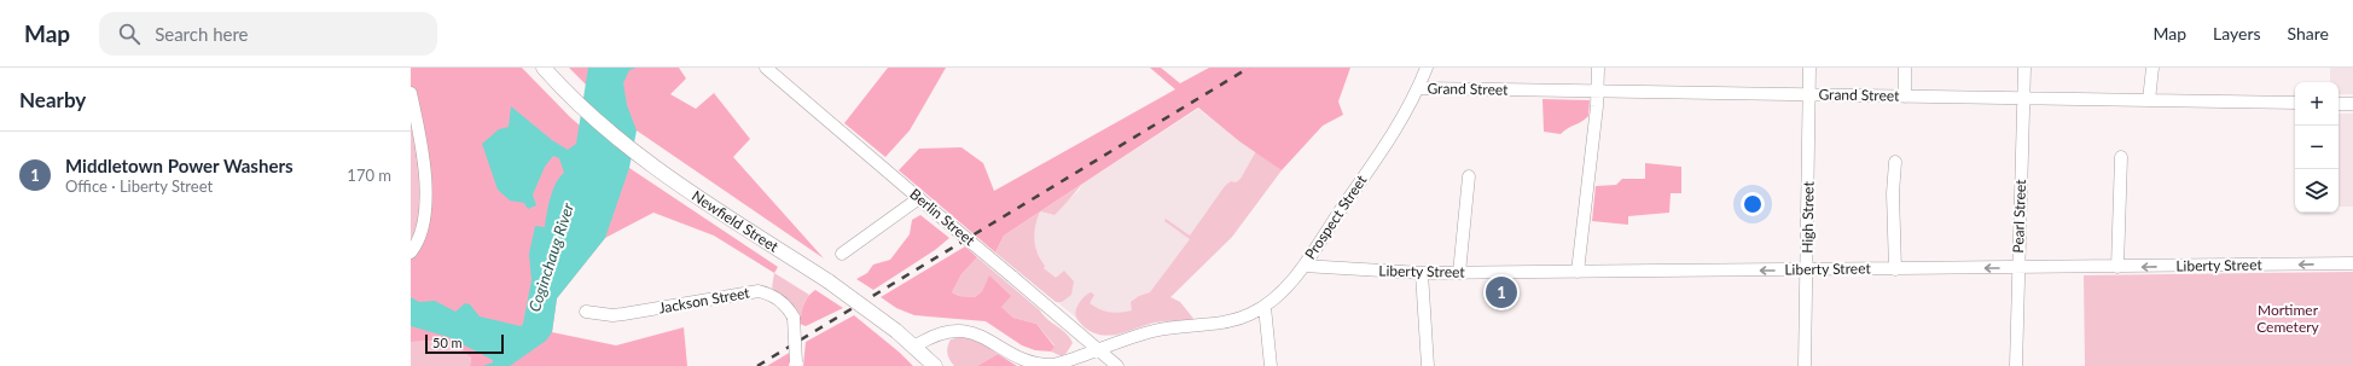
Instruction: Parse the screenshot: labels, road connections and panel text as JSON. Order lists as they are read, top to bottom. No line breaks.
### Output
{"streets":{"main road":["Newfield Street"],"street":["Grand Street","Pearl Street","Berlin Street","Prospect Street","High Street","Liberty Street","Jackson Street"]},"crossings":[["Grand Street","Pearl Street"],["Grand Street","Prospect Street"],["Grand Street","High Street"],["Pearl Street","Liberty Street"],["Prospect Street","Liberty Street"],["High Street","Liberty Street"]],"one_way":["Liberty Street"],"water":["Coginchaug River"],"parks":["Mortimer Cemetery"],"scale_bar":"50 m","page":{"header":"Map","search":"Search here","nav":["Map","Layers","Share"],"heading":"Nearby","map_buttons":["+","−"],"list":[{"mark":"1","name":"Middletown Power Washers","note":"Office · Liberty Street","value":"170 m"}],"pins":"1","scale":"50 m"}}
